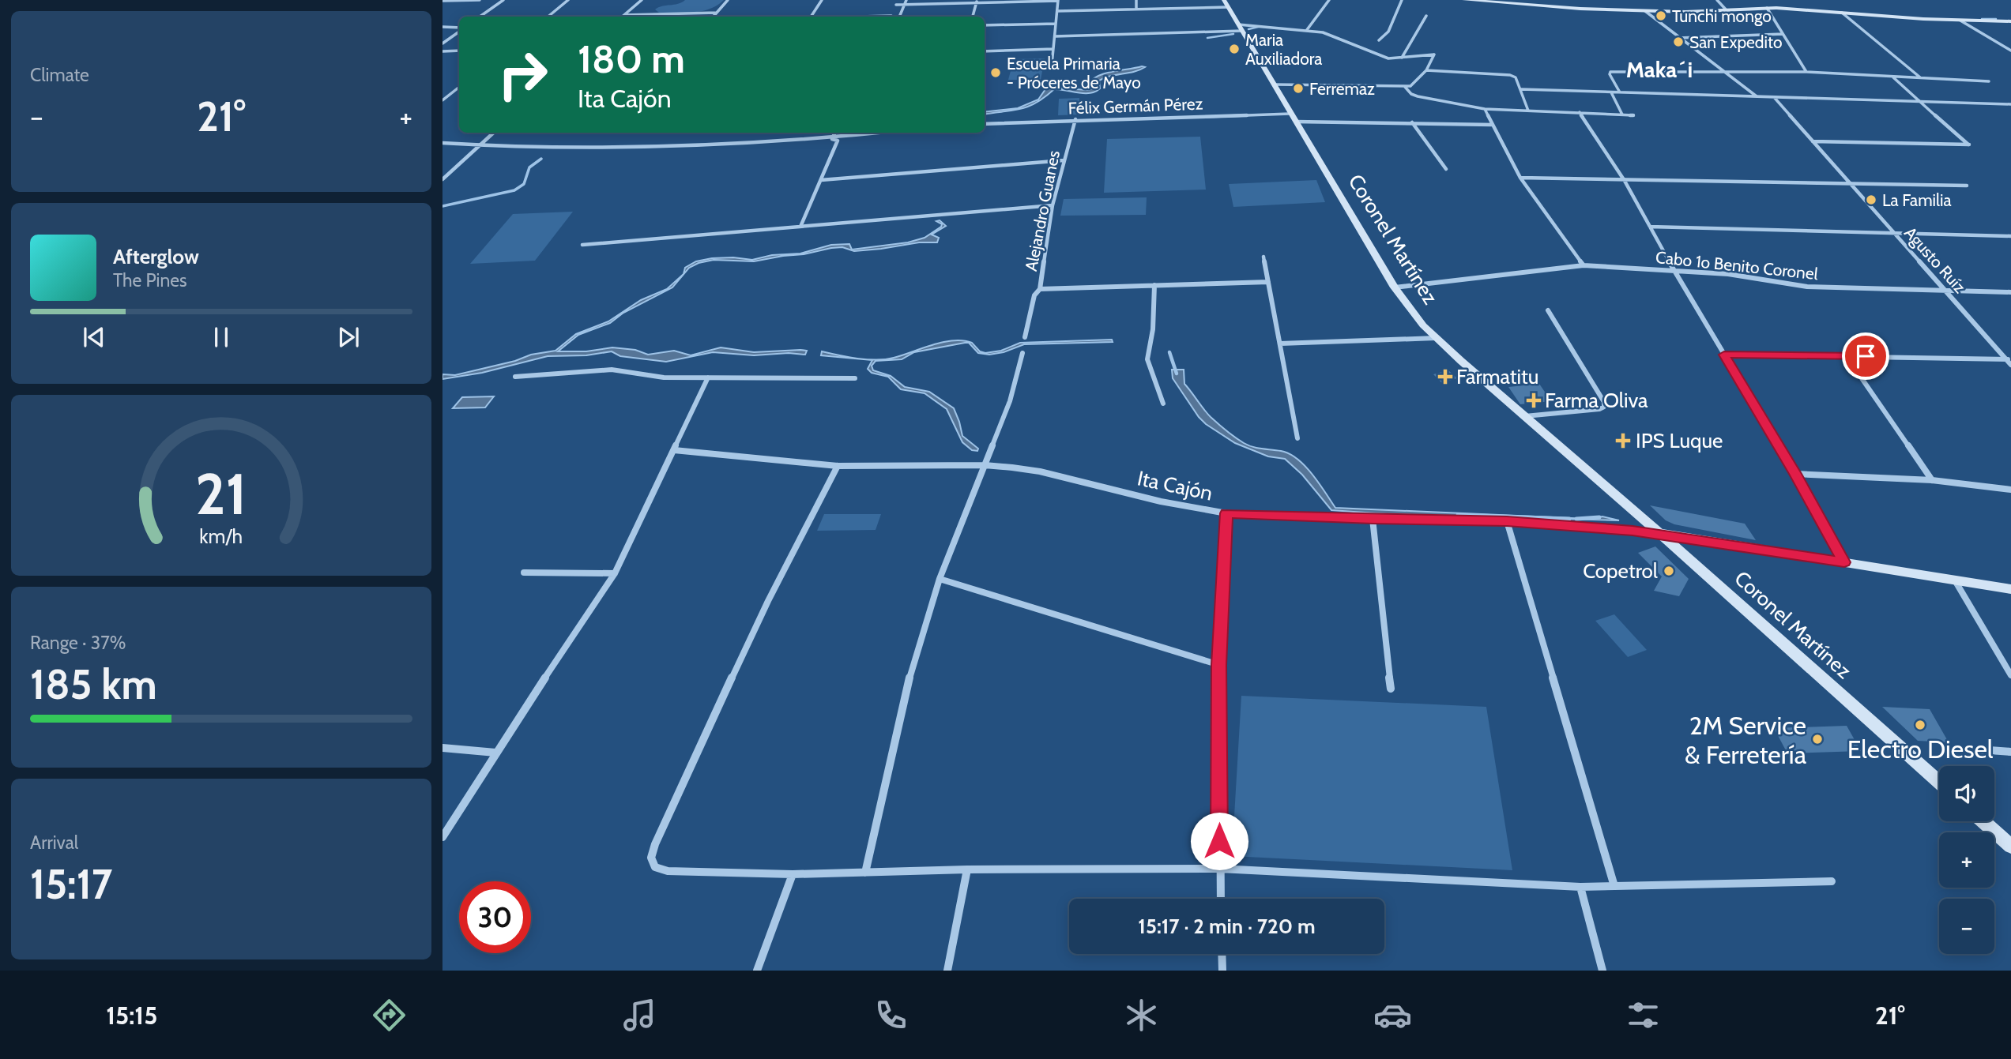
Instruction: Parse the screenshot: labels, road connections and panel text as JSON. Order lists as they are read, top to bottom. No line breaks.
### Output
{"streets":{"main road":["Coronel Martínez"],"street":["Félix Germán Pérez","Alejandro Guanes","Agusto Ruíz","Cabo 1o Benito Coronel","Ita Cajón"]},"crossings":[["Félix Germán Pérez","Alejandro Guanes"],["Félix Germán Pérez","Coronel Martínez"],["Coronel Martínez","Cabo 1o Benito Coronel"],["Coronel Martínez","Ita Cajón"],["Agusto Ruíz","Cabo 1o Benito Coronel"]],"districts":["Maka´i"],"places":{"other":["Tunchi mongo","San Expedito","Maria Auxiliadora","Escuela Primaria - Próceres de Mayo","Ferremaz","La Familia","Copetrol","Electro Diesel","2M Service & Ferretería"],"health":["Farmatitu","Farma Oliva","IPS Luque"]},"page":{"tile":["Climate",["Range · 37%","185 km"],["Arrival","15:17"]],"turn":["180 m","Ita Cajón"],"heat":["−","21°","+"],"song":["Afterglow","The Pines"],"map_buttons":["+","−"],"limit":"30","trip":"15:17 · 2 min · 720 m","tabs":["15:15","21°"],"gauge":["21","km/h"]}}
